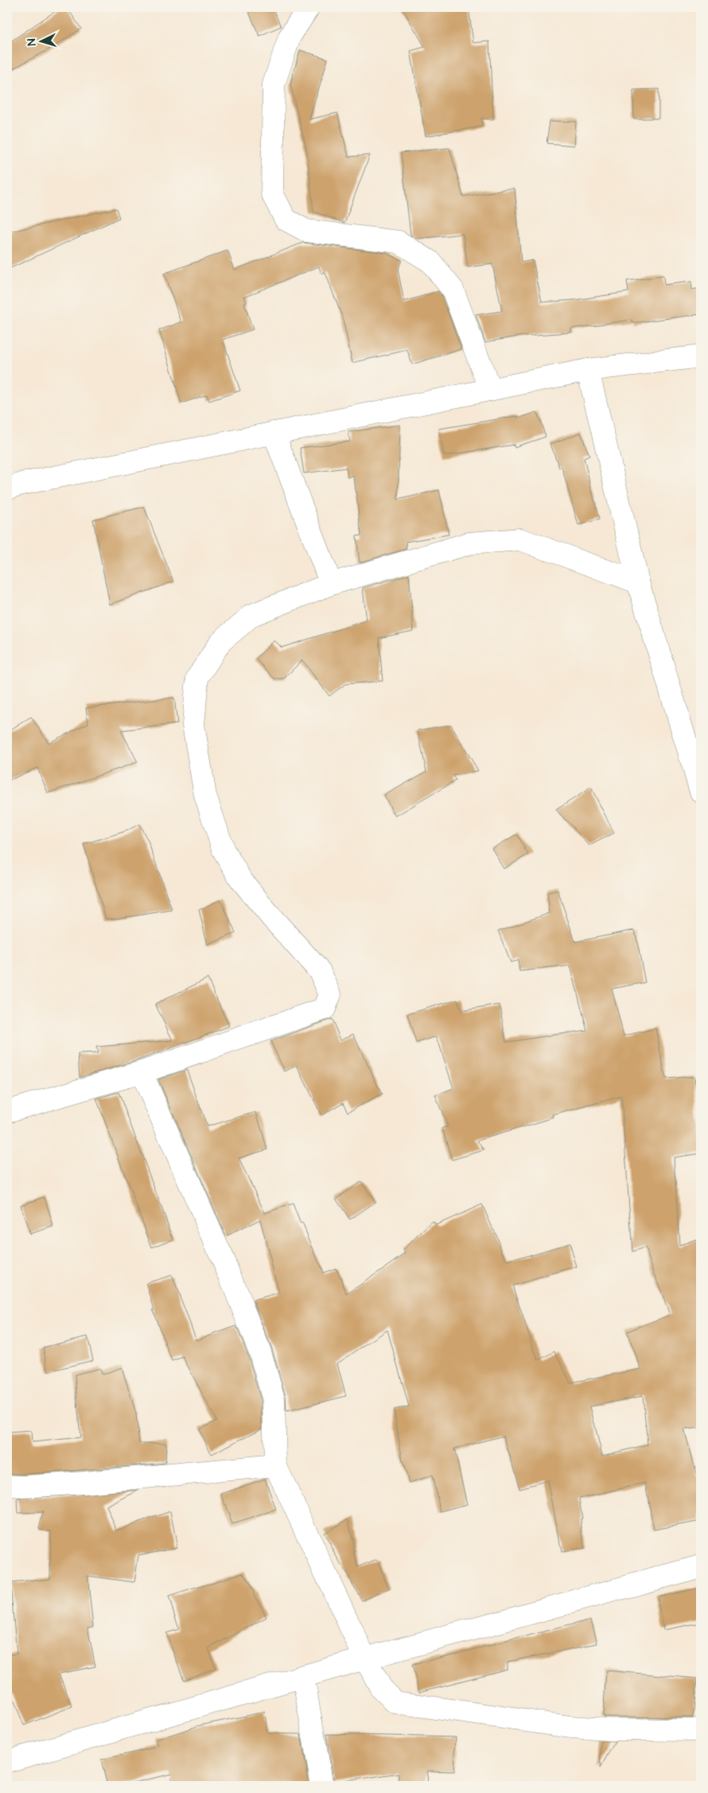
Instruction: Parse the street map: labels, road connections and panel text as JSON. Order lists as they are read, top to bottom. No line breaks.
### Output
{"north":"left"}
